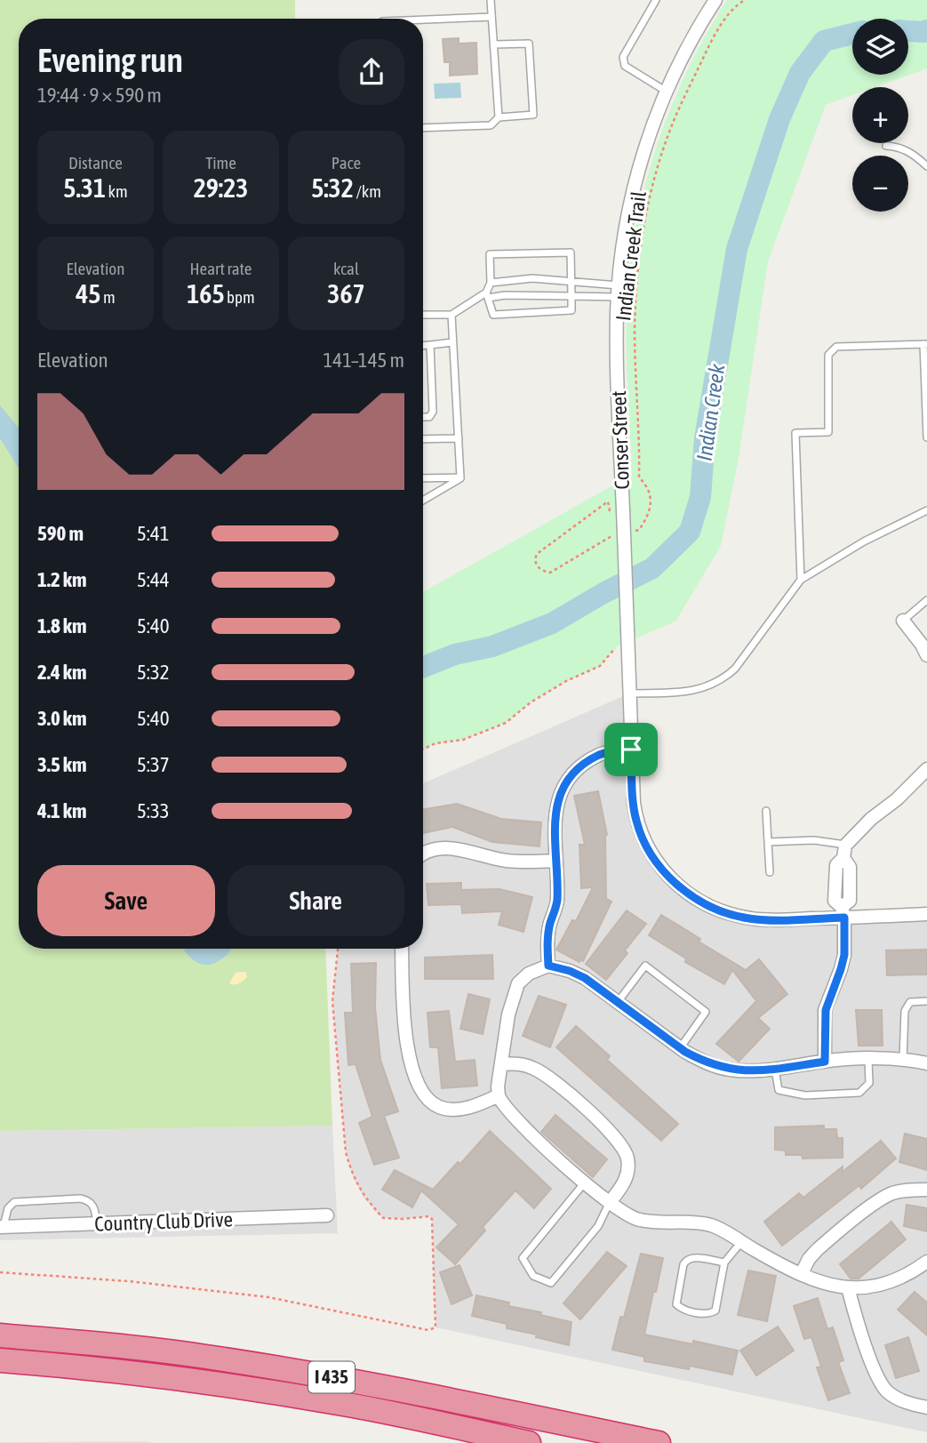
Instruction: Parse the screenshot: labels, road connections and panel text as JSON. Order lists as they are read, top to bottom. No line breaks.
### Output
{"streets":{"highway":["I 435"],"street":["Conser Street","Country Club Drive"],"path":["Indian Creek Trail"]},"water":["Indian Creek"],"page":{"map_buttons":["+","−"],"heading":["Evening run","19:44 · 9 × 590 m"],"stats":[["Distance","5.31 km"],["Time","29:23"],["Pace","5:32 /km"],["Elevation","45 m"],["Heart rate","165 bpm"],["kcal","367"]],"chart":["Elevation","141–145 m"],"list":[{"name":"590 m","note":"5:41"},{"name":"1.2 km","note":"5:44"},{"name":"1.8 km","note":"5:40"},{"name":"2.4 km","note":"5:32"},{"name":"3.0 km","note":"5:40"},{"name":"3.5 km","note":"5:37"},{"name":"4.1 km","note":"5:33"}],"buttons":["Save","Share"]}}
